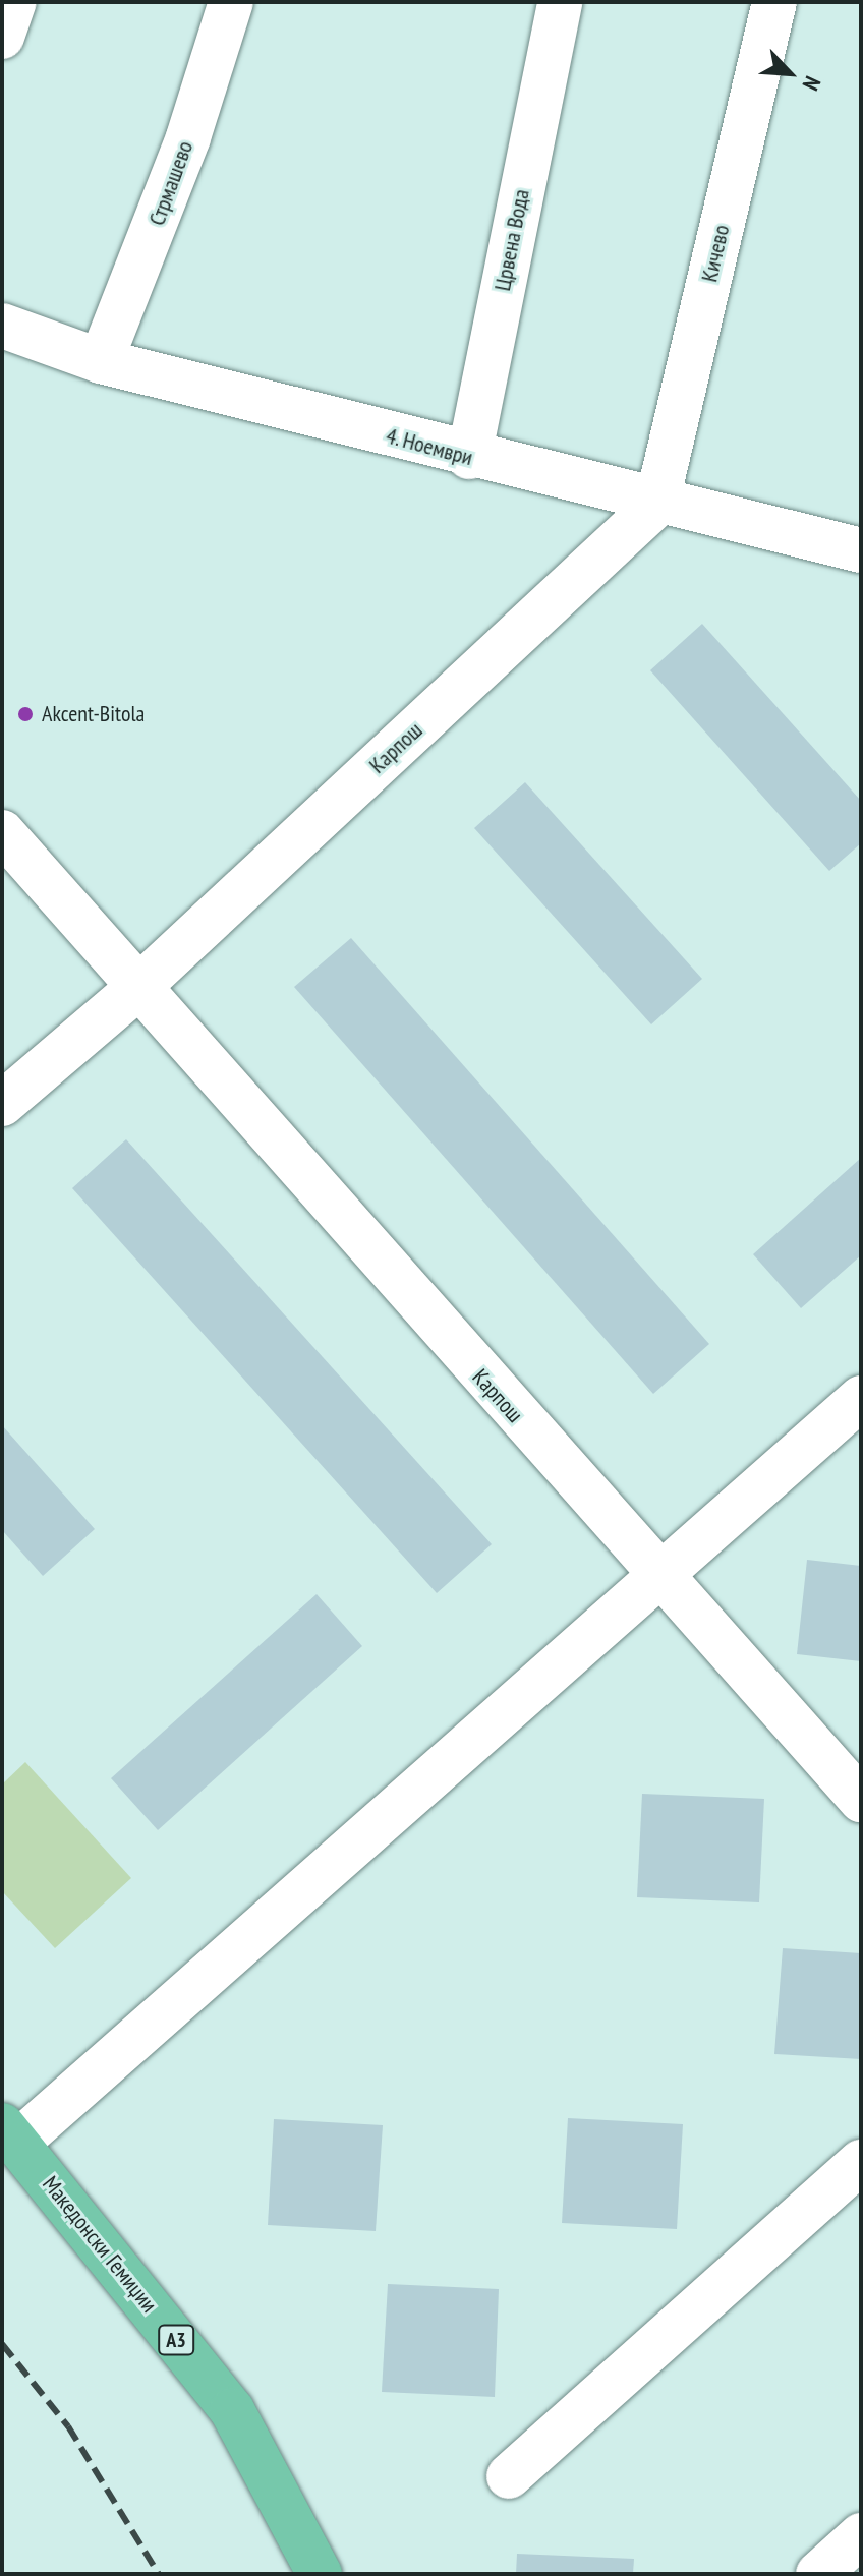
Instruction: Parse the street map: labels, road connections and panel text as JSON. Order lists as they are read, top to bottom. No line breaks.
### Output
{"streets":{"main road":["Македонски Гемиџии","A3"],"street":["Стрмашево","Црвена Вода","Кичево","4. Ноември","Карпош"]},"crossings":[["Стрмашево","4. Ноември"],["Црвена Вода","4. Ноември"],["Кичево","4. Ноември"],["Кичево","Карпош"],["4. Ноември","Карпош"]],"places":["Akcent-Bitola"],"north":"bottom right"}
